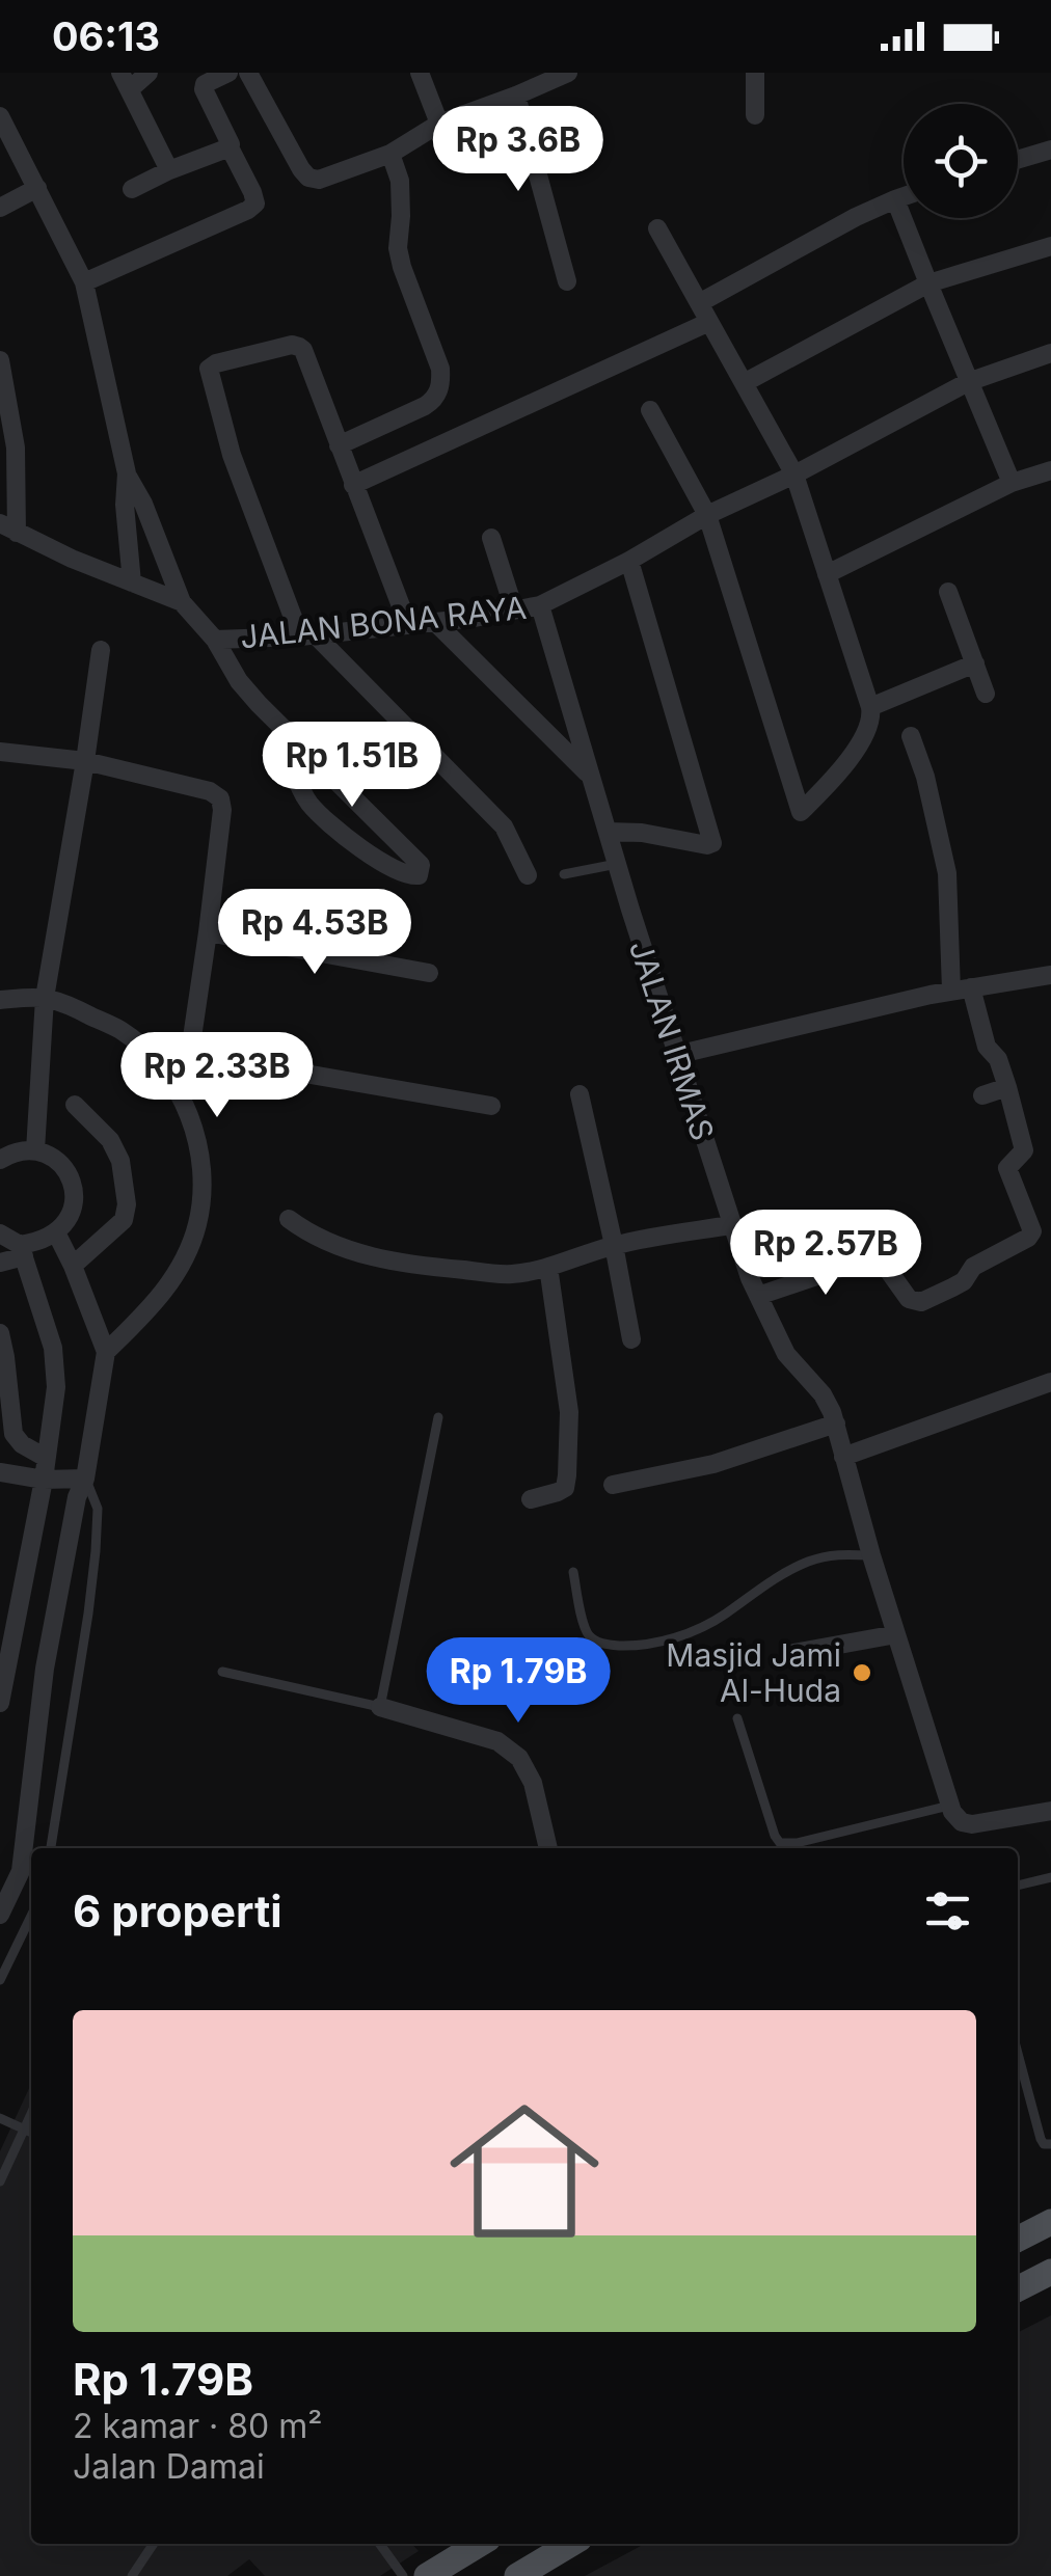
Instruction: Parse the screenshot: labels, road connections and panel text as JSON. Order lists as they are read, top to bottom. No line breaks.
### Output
{"streets":{"street":["JALAN BONA RAYA","JALAN IRMAS"]},"crossings":[["JALAN BONA RAYA","JALAN IRMAS"]],"places":["Masjid Jami Al-Huda"],"page":{"status":"06:13","price":["Rp 3.6B","Rp 1.51B","Rp 4.53B","Rp 2.33B","Rp 2.57B","Rp 1.79B"],"heading":"6 properti","list":[{"name":"Rp 1.79B","note":"2 kamar · 80 m² · Jalan Damai"}]}}
